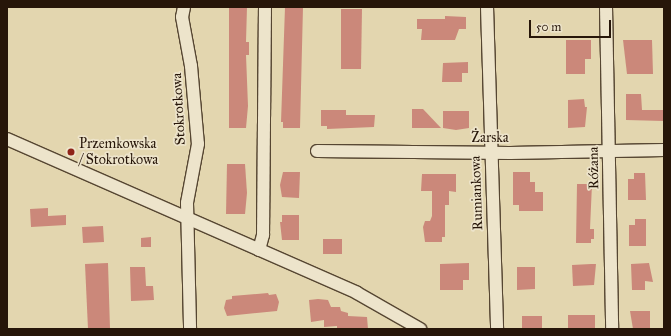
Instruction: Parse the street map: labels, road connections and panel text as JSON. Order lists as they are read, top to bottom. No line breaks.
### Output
{"streets":{"street":["Stokrotkowa","Żarska","Różana","Rumiankowa"]},"crossings":[["Żarska","Różana"],["Żarska","Rumiankowa"]],"places":["Przemkowska / Stokrotkowa"],"scale_bar":"50 m"}
